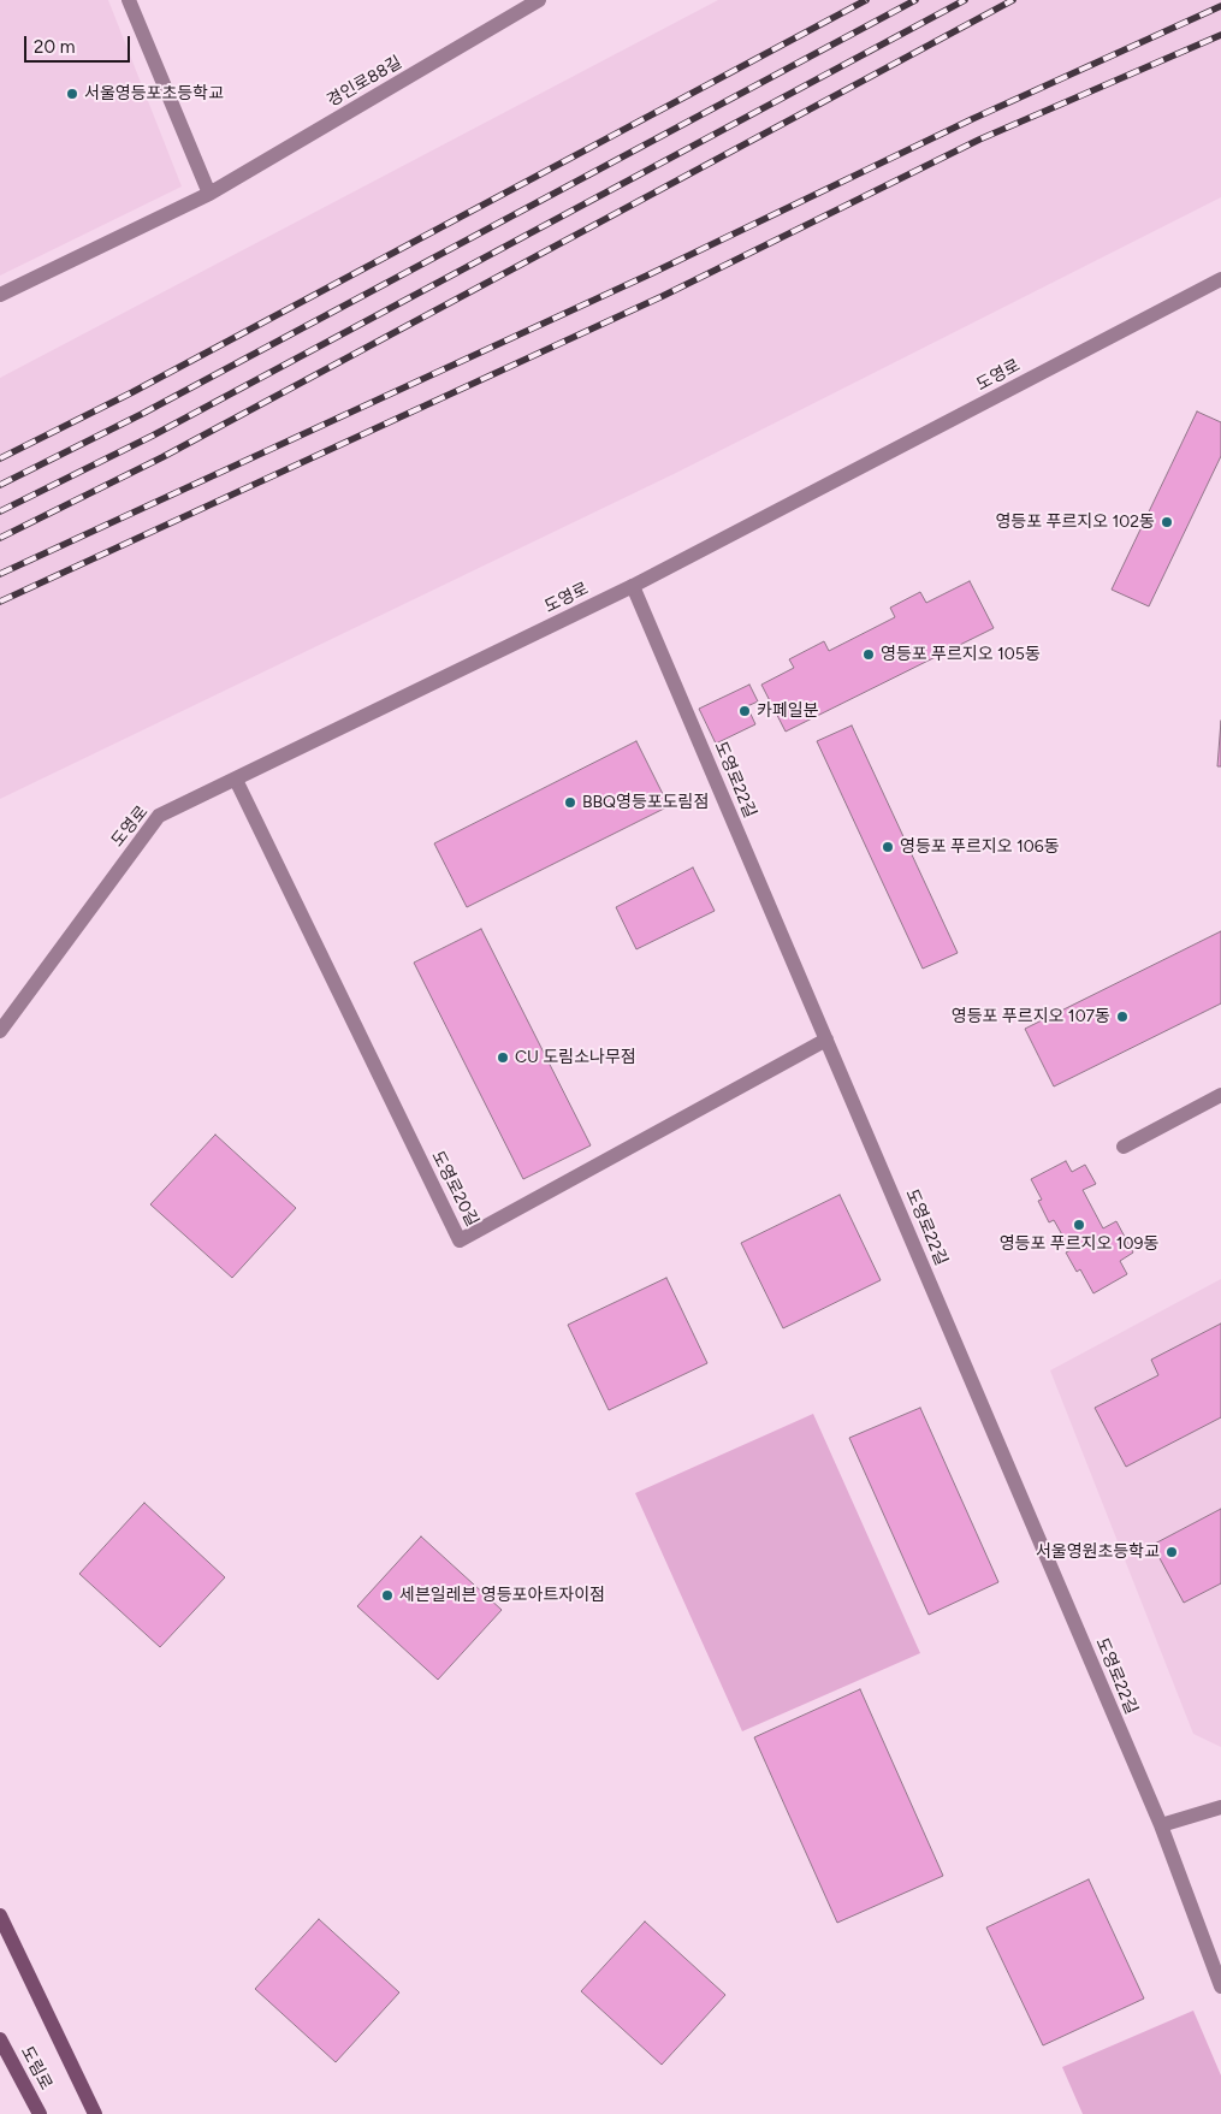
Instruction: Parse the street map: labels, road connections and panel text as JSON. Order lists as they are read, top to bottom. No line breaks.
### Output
{"streets":{"main road":["도림로"],"street":["경인로88길","도영로","도영로22길","도영로20길"]},"crossings":[["도영로","도영로22길"],["도영로","도영로20길"],["도영로22길","도영로20길"]],"places":["서울영등포초등학교","영등포 푸르지오 102동","영등포 푸르지오 105동","카페일분","BBQ영등포도림점","영등포 푸르지오 106동","영등포 푸르지오 107동","CU 도림소나무점","영등포 푸르지오 109동","서울영원초등학교","세븐일레븐 영등포아트자이점"],"scale_bar":"20 m"}
